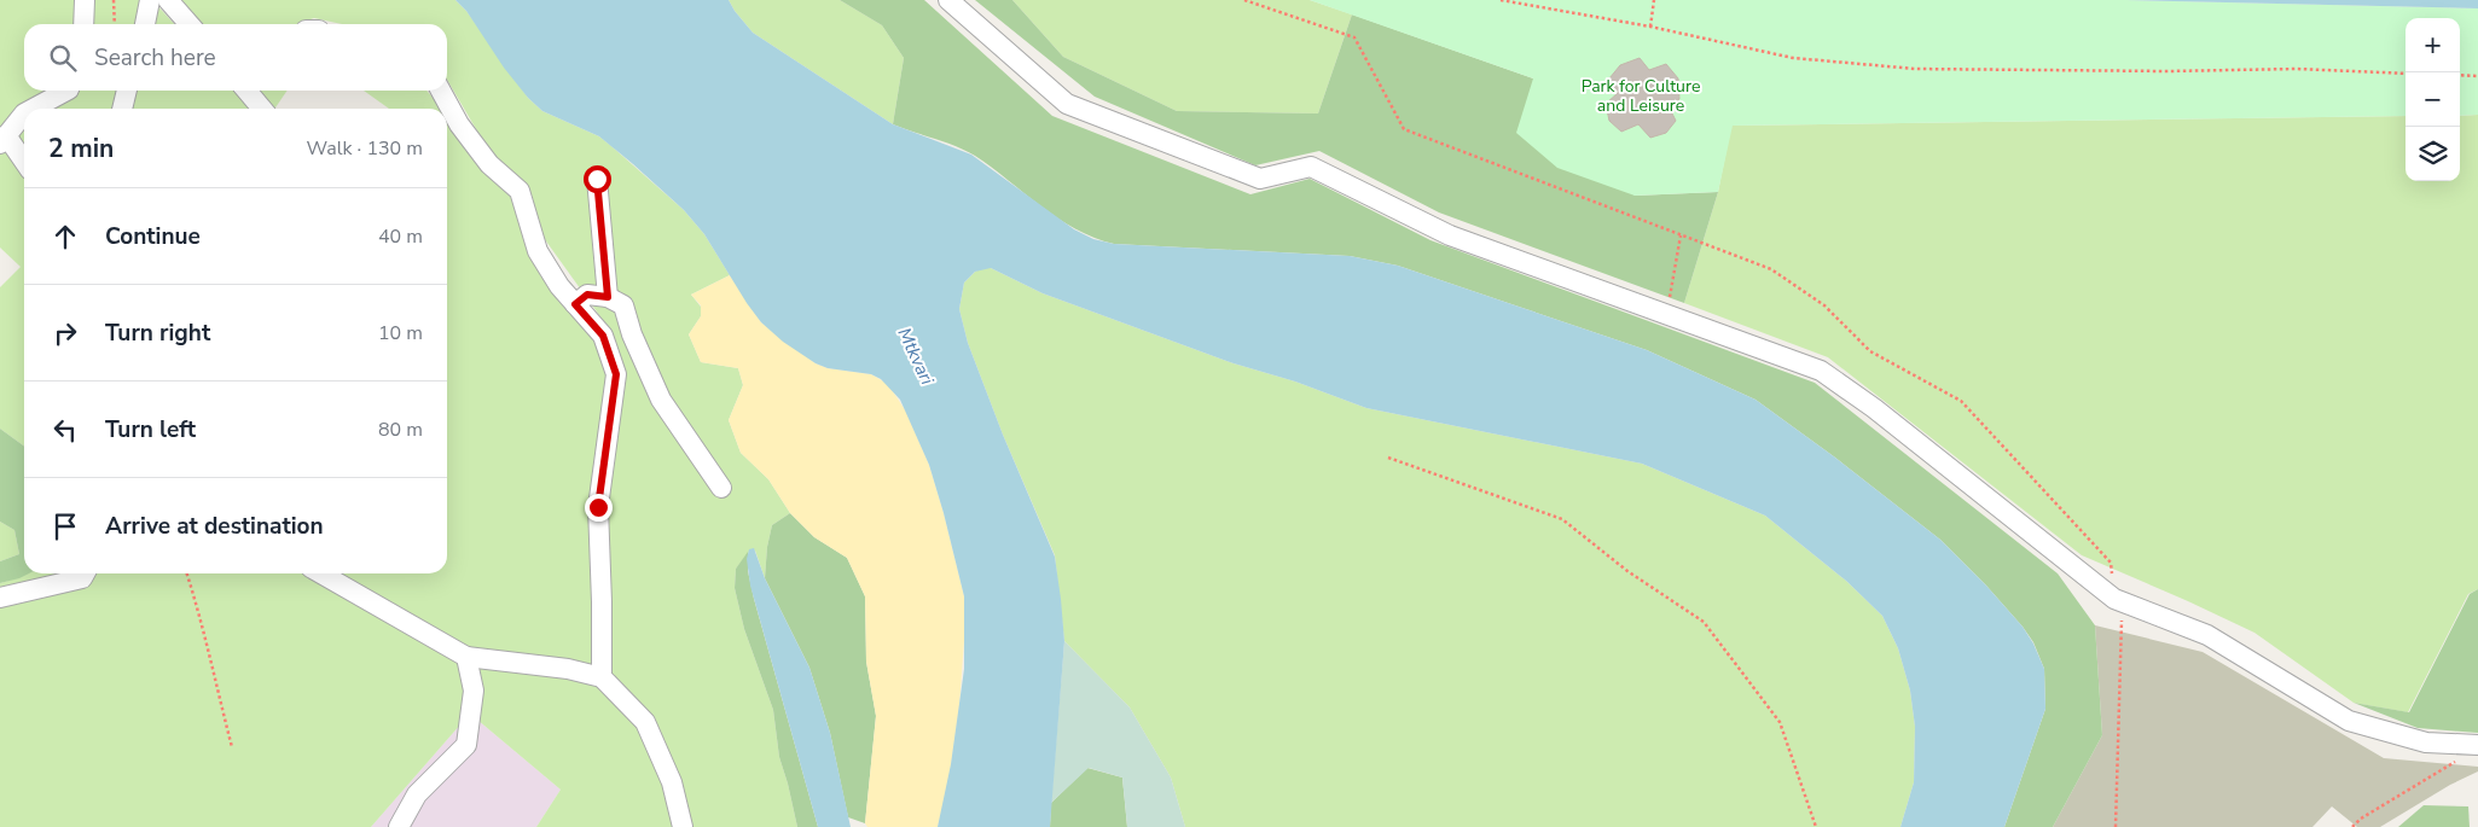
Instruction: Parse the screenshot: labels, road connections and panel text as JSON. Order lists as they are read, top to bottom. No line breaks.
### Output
{"water":["Mtkvari"],"parks":["Park for Culture and Leisure"],"page":{"map_buttons":["+","−"],"search":"Search here","heading":["2 min","Walk · 130 m"],"list":[["Continue","40 m"],["Turn right","10 m"],["Turn left","80 m"],"Arrive at destination"]}}
